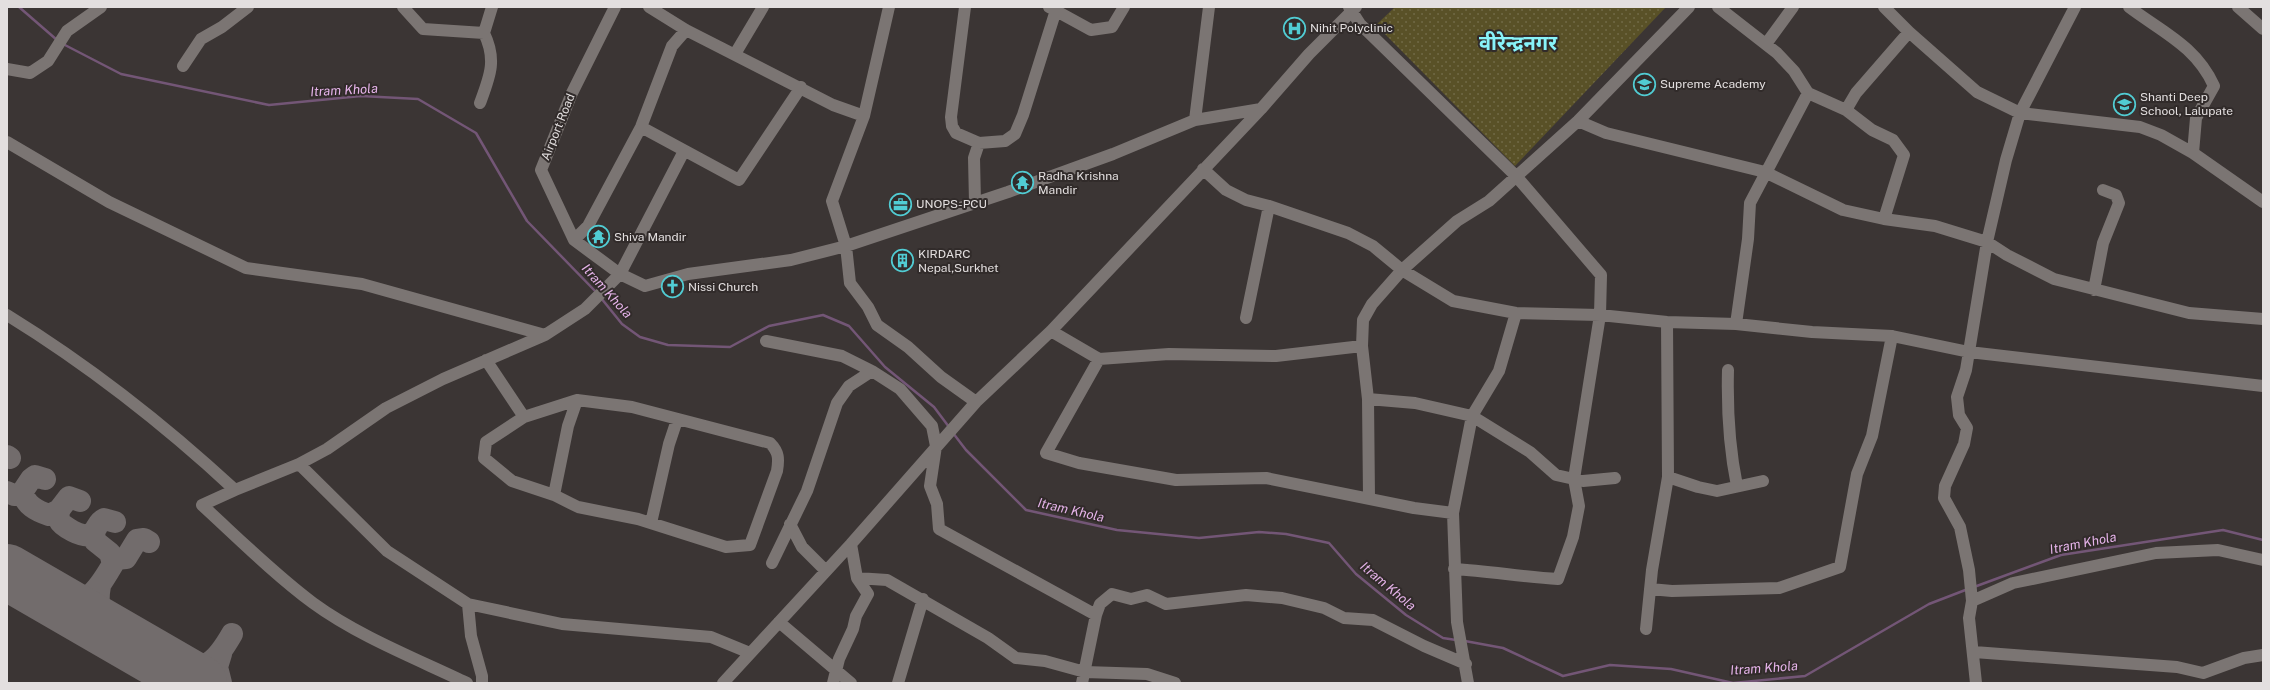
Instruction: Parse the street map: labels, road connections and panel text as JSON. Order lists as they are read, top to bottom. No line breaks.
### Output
{"streets":{"street":["Airport Road"]},"districts":["वीरेन्द्रनगर"],"water":["Itram Khola"],"places":{"hospital":["Nihit Polyclinic"],"school or university":["Supreme Academy","Shanti Deep School, Lalupate"],"temple":["Radha Krishna Mandir","Shiva Mandir"],"office":["UNOPS-PCU"],"building":["KIRDARC Nepal,Surkhet"],"church":["Nissi Church"]}}
